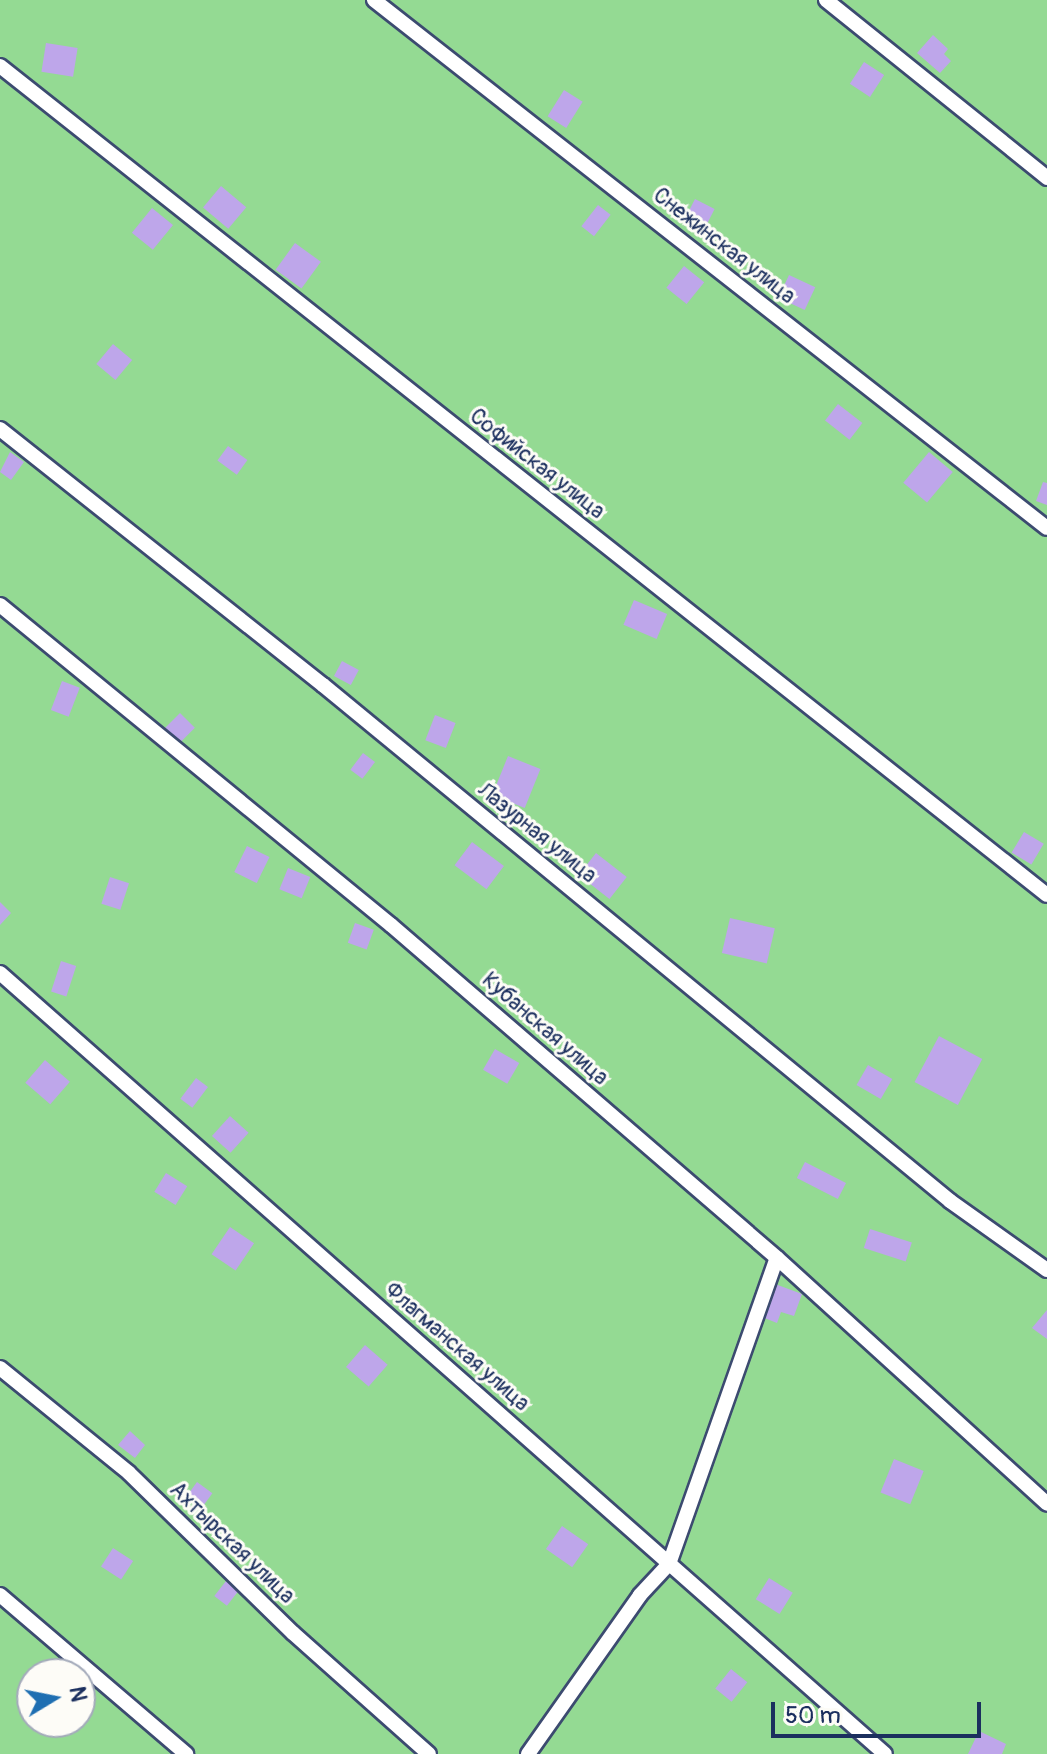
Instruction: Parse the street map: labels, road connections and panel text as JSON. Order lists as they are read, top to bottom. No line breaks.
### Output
{"streets":{"lane":["Снежинская улица","Софийская улица","Лазурная улица","Кубанская улица","Флагманская улица","Ахтырская улица"]},"scale_bar":"50 m","north":"right"}
